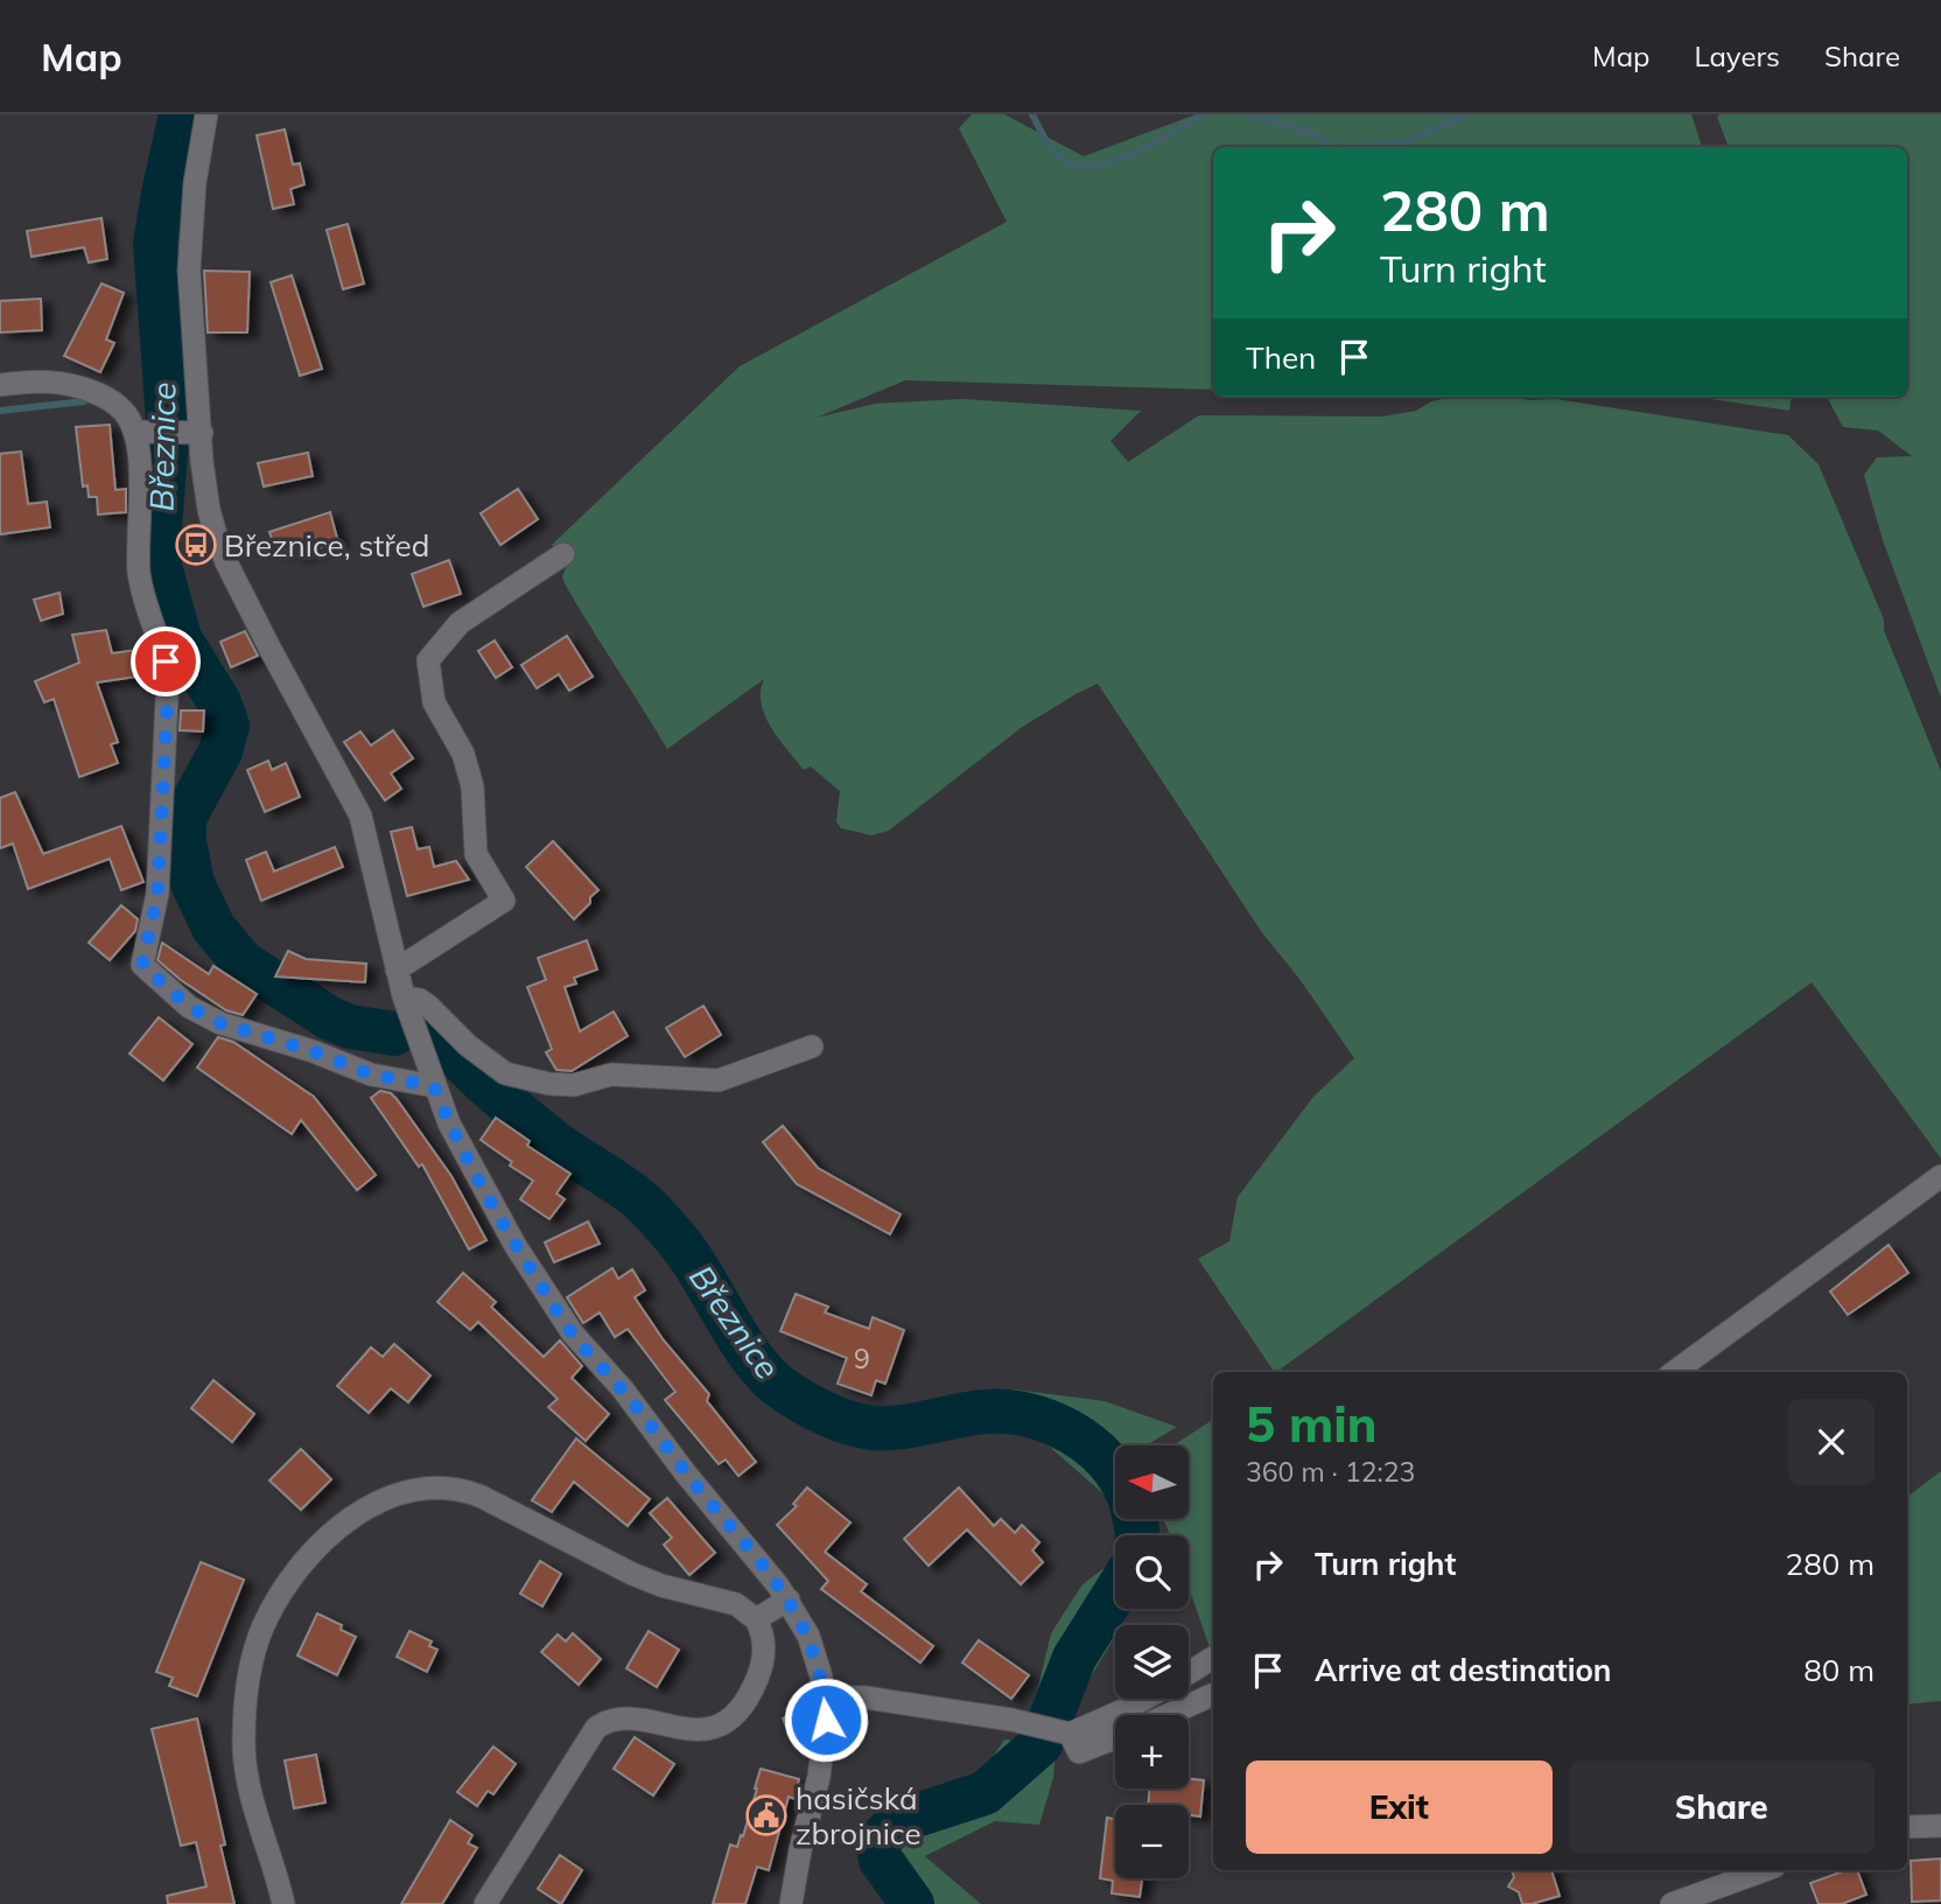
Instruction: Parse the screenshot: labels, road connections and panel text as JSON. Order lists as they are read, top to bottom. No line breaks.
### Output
{"water":["Březnice"],"places":{"bus stop":["Březnice, střed"],"public building":["hasičská zbrojnice"]},"house_numbers":["9"],"north":"left","page":{"header":"Map","nav":["Map","Layers","Share"],"turn":["280 m","Turn right"],"then":"Then","heading":["5 min","360 m · 12:23"],"map_buttons":["+","−"],"list":[{"name":"Turn right","value":"280 m"},{"name":"Arrive at destination","value":"80 m"}],"buttons":["Exit","Share"]}}
